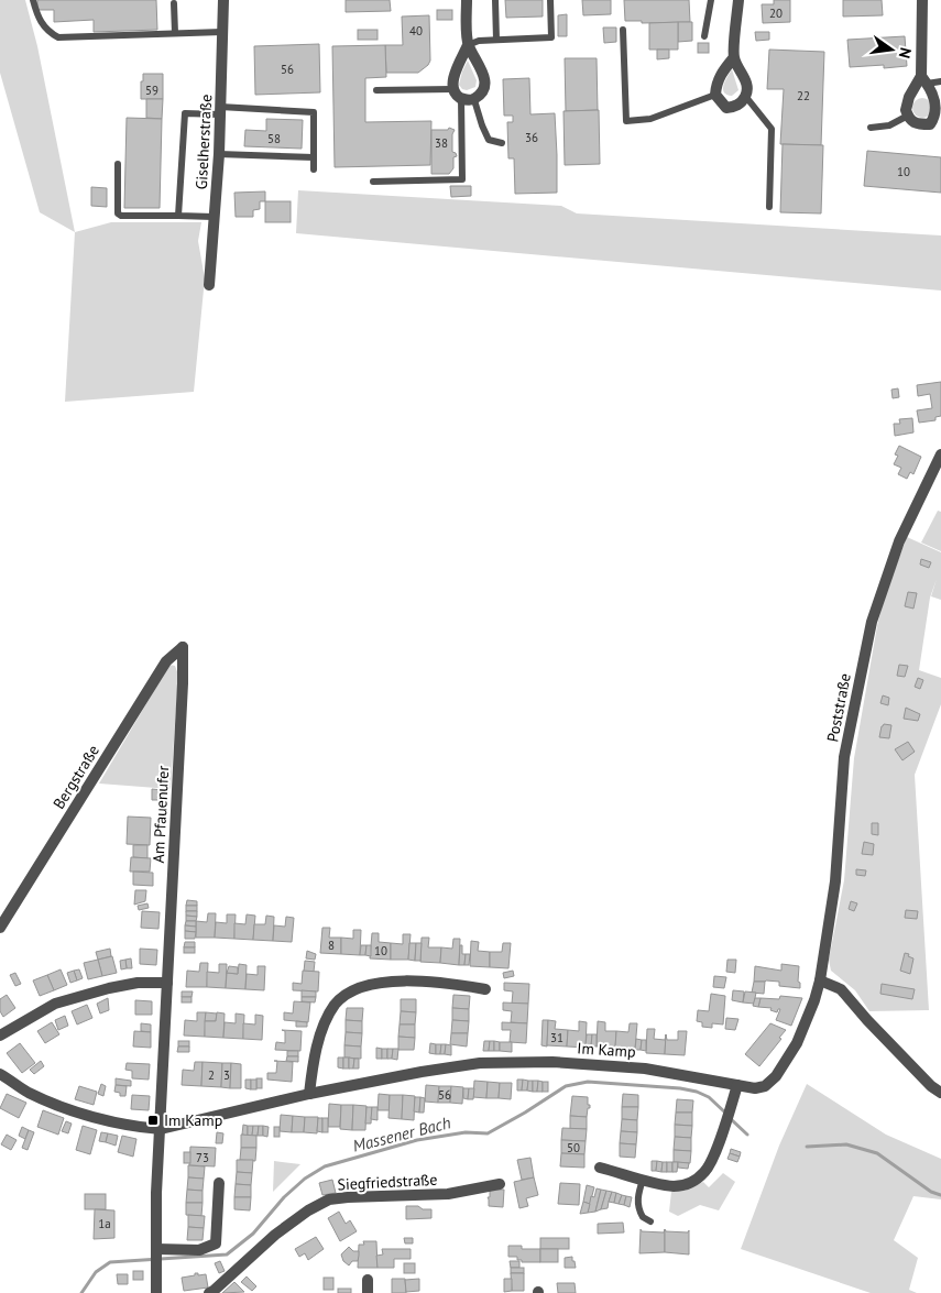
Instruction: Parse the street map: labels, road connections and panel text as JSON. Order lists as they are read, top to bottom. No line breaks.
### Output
{"streets":{"street":["Giselherstraße","Poststraße","Bergstraße","Am Pfauenufer","Im Kamp","Siegfriedstraße"]},"crossings":[["Poststraße","Im Kamp"],["Bergstraße","Am Pfauenufer"],["Am Pfauenufer","Im Kamp"]],"water":["Massener Bach"],"places":{"transit":["Im Kamp"]},"house_numbers":["20","40","56","59","22","36","58","38","10","8","10","31","2","3","56","50","73","1a"],"north":"right"}
